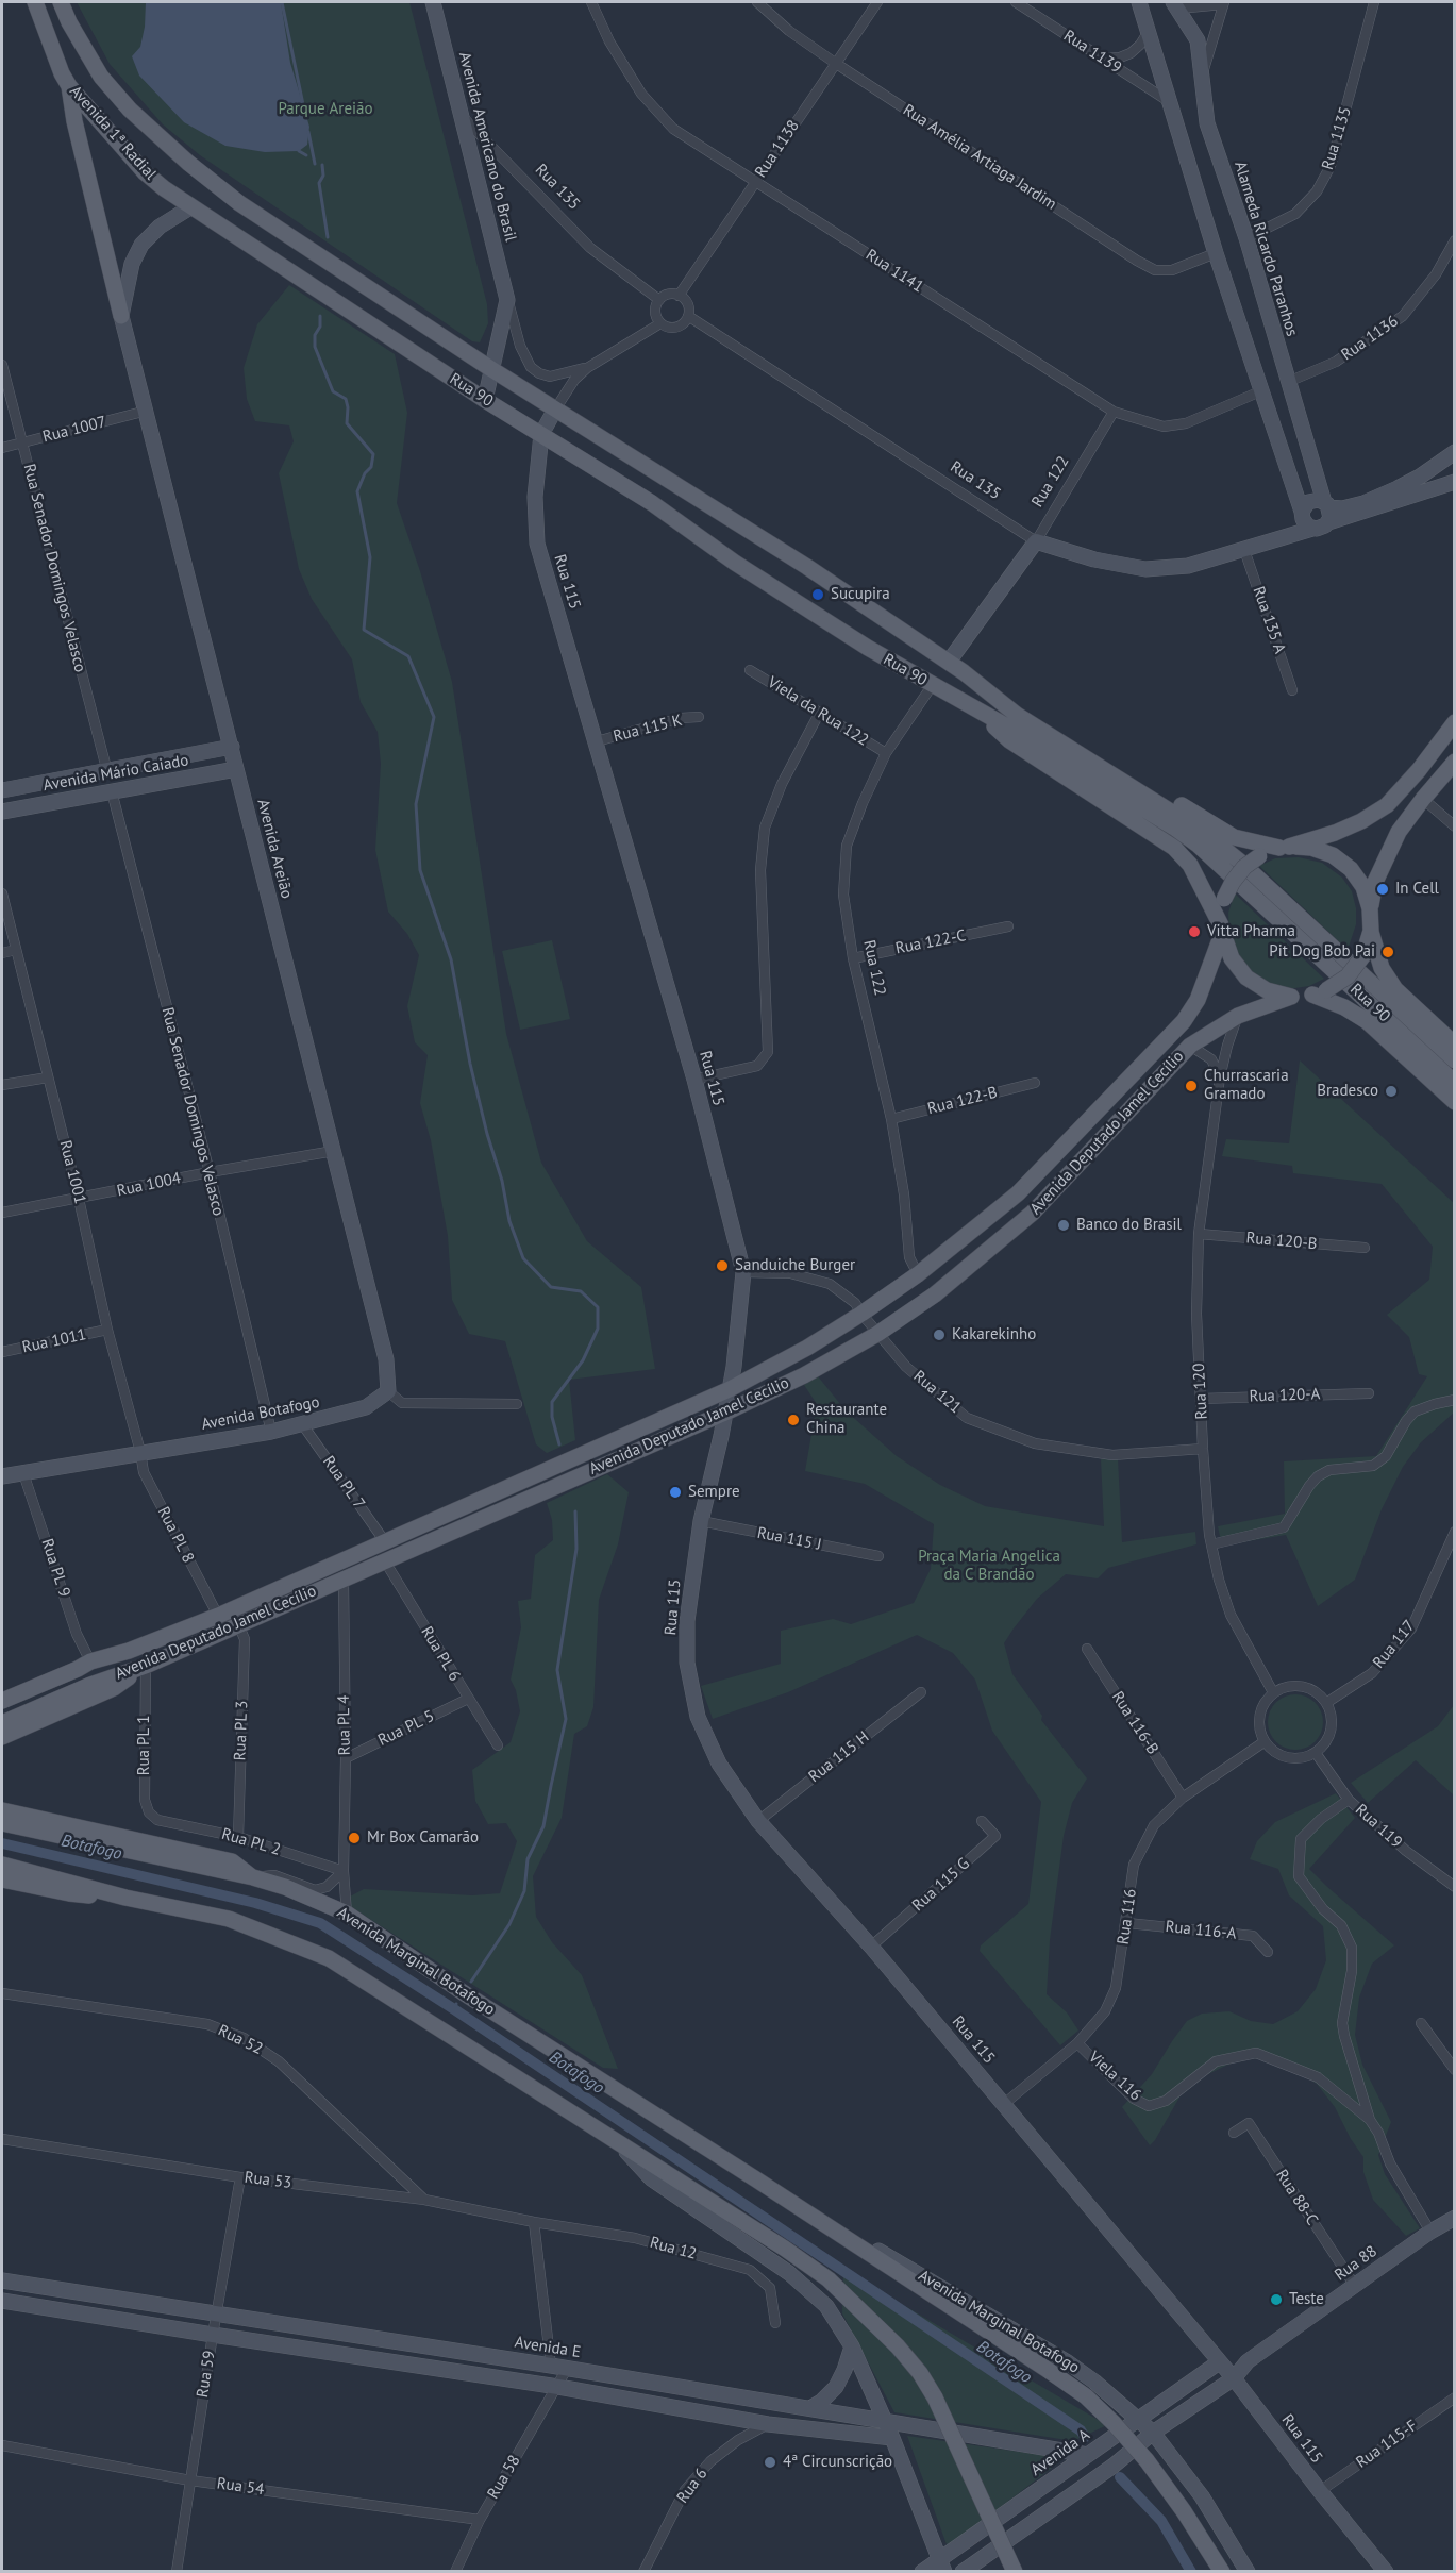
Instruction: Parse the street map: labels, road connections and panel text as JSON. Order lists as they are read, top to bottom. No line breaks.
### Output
{"streets":{"main road":["Avenida 1ª Radial","Rua 90","Avenida Deputado Jamel Cecílio","Avenida Marginal Botafogo"],"street":["Rua 1139","Rua 1135","Avenida Americano do Brasil","Rua 1138","Rua Amélia Artiaga Jardim","Rua 135","Alameda Ricardo Paranhos","Rua 1141","Rua 1136","Rua 1007","Rua 122","Rua Senador Domingos Velasco","Rua 115","Rua 135 A","Viela da Rua 122","Rua 115 K","Avenida Mário Caiado","Avenida Areião","Rua 122-C","Rua 122-B","Rua 1001","Rua 1004","Rua 120-B","Rua 1011","Rua 120","Rua 121","Rua 120-A","Avenida Botafogo","Rua PL 7","Rua PL 8","Rua 115 J","Rua PL 9","Rua 117","Rua PL 6","Rua 116-B","Rua PL 4","Rua PL 5","Rua PL 3","Rua PL 1","Rua 115 H","Rua 119","Rua PL 2","Rua 115 G","Rua 116","Rua 116-A","Rua 52","Viela 116","Rua 53","Rua 88-C","Rua 12","Rua 88","Avenida E","Rua 59","Rua 115-F","Avenida A","Rua 58","Rua 6","Rua 54"]},"crossings":[["Avenida 1ª Radial","Rua 90"],["Rua 1135","Alameda Ricardo Paranhos"],["Avenida Americano do Brasil","Rua 135"],["Avenida Americano do Brasil","Rua 90"],["Rua 1138","Rua Amélia Artiaga Jardim"],["Rua 1138","Rua 135"],["Rua 1138","Rua 1141"],["Rua 135","Rua 122"],["Rua 135","Rua 135 A"],["Alameda Ricardo Paranhos","Rua 1136"],["Rua 1141","Rua 122"],["Rua 90","Rua 122"],["Rua 90","Rua 115"],["Rua 1007","Rua Senador Domingos Velasco"],["Rua 1007","Avenida Areião"],["Rua 122","Viela da Rua 122"],["Rua 122","Rua 122-C"],["Rua 122","Rua 122-B"],["Rua 122","Avenida Deputado Jamel Cecílio"],["Rua Senador Domingos Velasco","Avenida Mário Caiado"],["Rua Senador Domingos Velasco","Rua 1004"],["Rua Senador Domingos Velasco","Avenida Botafogo"],["Rua 115","Rua 115 K"],["Rua 115","Avenida Deputado Jamel Cecílio"],["Rua 115","Rua 121"],["Rua 115","Rua 115 J"],["Rua 115","Rua 115 H"],["Rua 115","Rua 115 G"],["Rua 115","Rua 116"],["Rua 115","Rua 88"],["Rua 115","Rua 115-F"],["Rua 115","Avenida A"],["Avenida Mário Caiado","Avenida Areião"],["Avenida Areião","Rua 1004"],["Avenida Areião","Avenida Botafogo"],["Avenida Deputado Jamel Cecílio","Rua 120"],["Avenida Deputado Jamel Cecílio","Rua 121"],["Avenida Deputado Jamel Cecílio","Rua PL 7"],["Avenida Deputado Jamel Cecílio","Rua PL 8"],["Avenida Deputado Jamel Cecílio","Rua PL 9"],["Avenida Deputado Jamel Cecílio","Rua PL 6"],["Avenida Deputado Jamel Cecílio","Rua PL 4"],["Avenida Deputado Jamel Cecílio","Rua PL 3"],["Avenida Deputado Jamel Cecílio","Rua PL 1"],["Rua 1001","Rua 1004"],["Rua 1001","Rua 1011"],["Rua 1001","Avenida Botafogo"],["Rua 1001","Rua PL 8"],["Rua 120-B","Rua 120"],["Rua 120","Rua 121"],["Rua 120","Rua 120-A"],["Rua 120","Rua 117"],["Rua 120","Rua 119"],["Rua 120","Rua 116"],["Avenida Botafogo","Rua PL 7"],["Avenida Botafogo","Rua PL 8"],["Avenida Botafogo","Rua PL 9"],["Rua 117","Rua 119"],["Rua 117","Rua 116"],["Rua PL 6","Rua PL 5"],["Rua 116-B","Rua 116"],["Rua PL 4","Rua PL 5"],["Rua PL 4","Rua PL 2"],["Rua PL 4","Avenida Marginal Botafogo"],["Rua PL 3","Rua PL 2"],["Rua PL 1","Rua PL 2"],["Rua 119","Rua 116"],["Rua 116","Rua 116-A"],["Rua 116","Viela 116"],["Avenida Marginal Botafogo","Avenida A"],["Rua 52","Rua 53"],["Rua 53","Rua 12"],["Rua 53","Rua 59"],["Rua 88-C","Rua 88"],["Avenida E","Rua 59"],["Avenida E","Avenida A"],["Avenida E","Rua 58"],["Rua 59","Rua 54"],["Rua 58","Rua 54"]],"water":["Botafogo"],"parks":["Parque Areião","Praça Maria Angelica da C Brandão"],"places":["Sucupira","In Cell","Vitta Pharma","Pit Dog Bob Pai","Churrascaria Gramado","Bradesco","Banco do Brasil","Sanduiche Burger","Kakarekinho","Restaurante China","Sempre","Mr Box Camarão","Teste","4ª Circunscrição"]}
